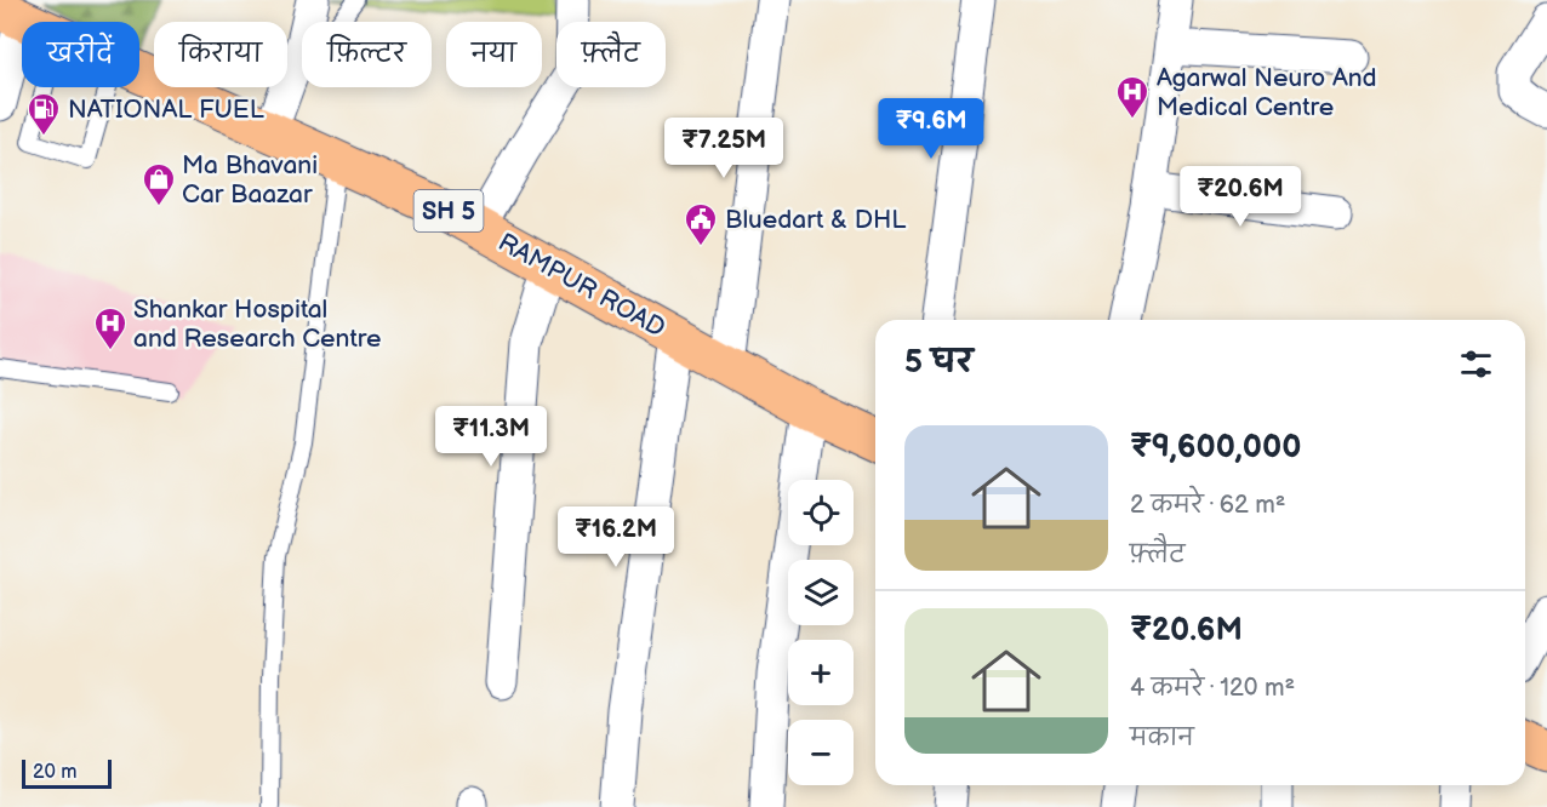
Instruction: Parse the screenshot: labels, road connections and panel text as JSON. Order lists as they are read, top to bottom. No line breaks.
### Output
{"streets":{"main road":["SH 5","RAMPUR ROAD"]},"places":{"hospital":["Agarwal Neuro And Medical Centre","Shankar Hospital and Research Centre"],"fuel station":["NATIONAL FUEL"],"shop":["Ma Bhavani Car Baazar"],"public building":["Bluedart & DHL"]},"scale_bar":"20 m","page":{"chip":["खरीदें","किराया","फ़िल्टर","नया","फ़्लैट"],"price":["₹9.6M","₹7.25M","₹20.6M","₹11.3M","₹16.2M"],"heading":"5 घर","list":[{"name":"₹9,600,000","note":"2 कमरे · 62 m² · फ़्लैट"},{"name":"₹20.6M","note":"4 कमरे · 120 m² · मकान"}],"map_buttons":["+","−"],"scale":"20 m"}}
